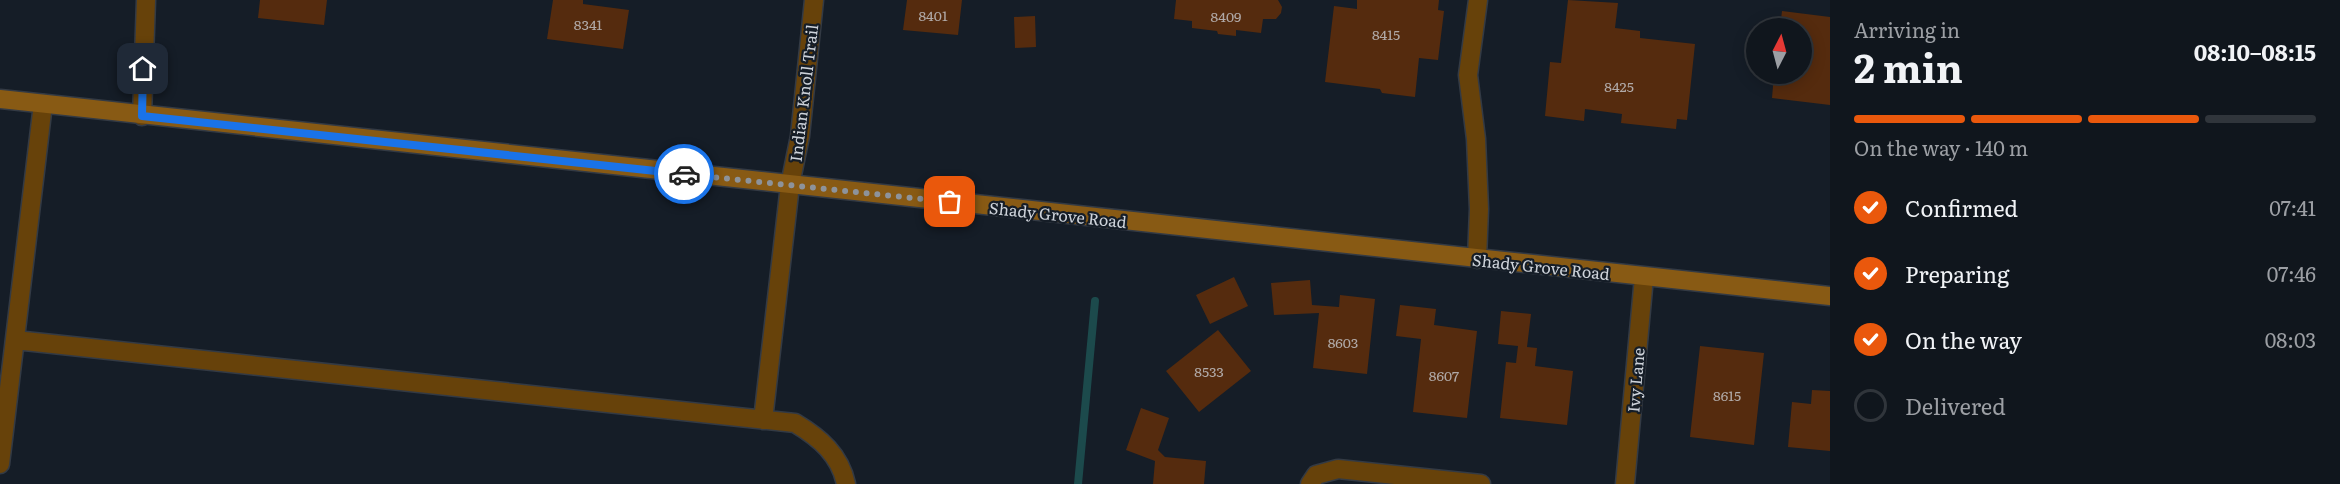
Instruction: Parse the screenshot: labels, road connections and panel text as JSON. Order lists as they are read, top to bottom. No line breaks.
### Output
{"streets":{"street":["Indian Knoll Trail","Shady Grove Road","Ivy Lane"]},"crossings":[["Indian Knoll Trail","Shady Grove Road"],["Shady Grove Road","Ivy Lane"]],"house_numbers":["8401","8409","8341","8415","8425","8603","8533","8607","8615"],"north":"top","page":{"heading":["2 min","Arriving in","08:10–08:15"],"bar":"On the way · 140 m","list":[["Confirmed","07:41"],["Preparing","07:46"],["On the way","08:03"],"Delivered"]}}
